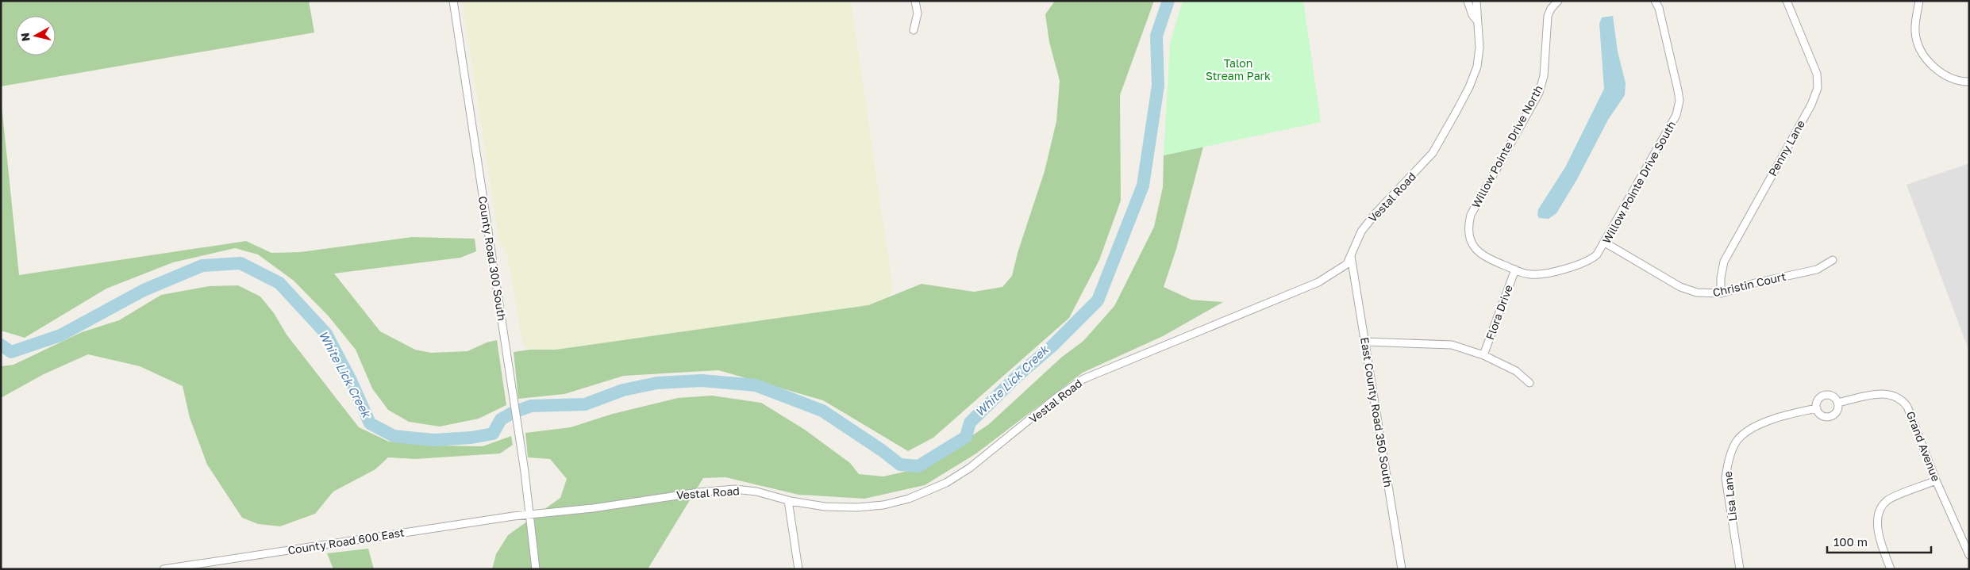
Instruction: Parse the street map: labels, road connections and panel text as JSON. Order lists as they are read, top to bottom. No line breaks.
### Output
{"streets":{"street":["Willow Pointe Drive North","Penny Lane","Willow Pointe Drive South","Vestal Road","County Road 300 South","Christin Court","Flora Drive","East County Road 350 South","Grand Avenue","Lisa Lane","County Road 600 East"]},"crossings":[["Willow Pointe Drive North","Willow Pointe Drive South"],["Willow Pointe Drive North","Flora Drive"],["Penny Lane","Christin Court"],["Willow Pointe Drive South","Christin Court"],["Willow Pointe Drive South","Flora Drive"],["Vestal Road","County Road 300 South"],["Vestal Road","East County Road 350 South"],["Vestal Road","County Road 600 East"],["County Road 300 South","County Road 600 East"],["Grand Avenue","Lisa Lane"]],"water":["White Lick Creek"],"parks":["Talon Stream Park"],"scale_bar":"100 m","north":"left"}
